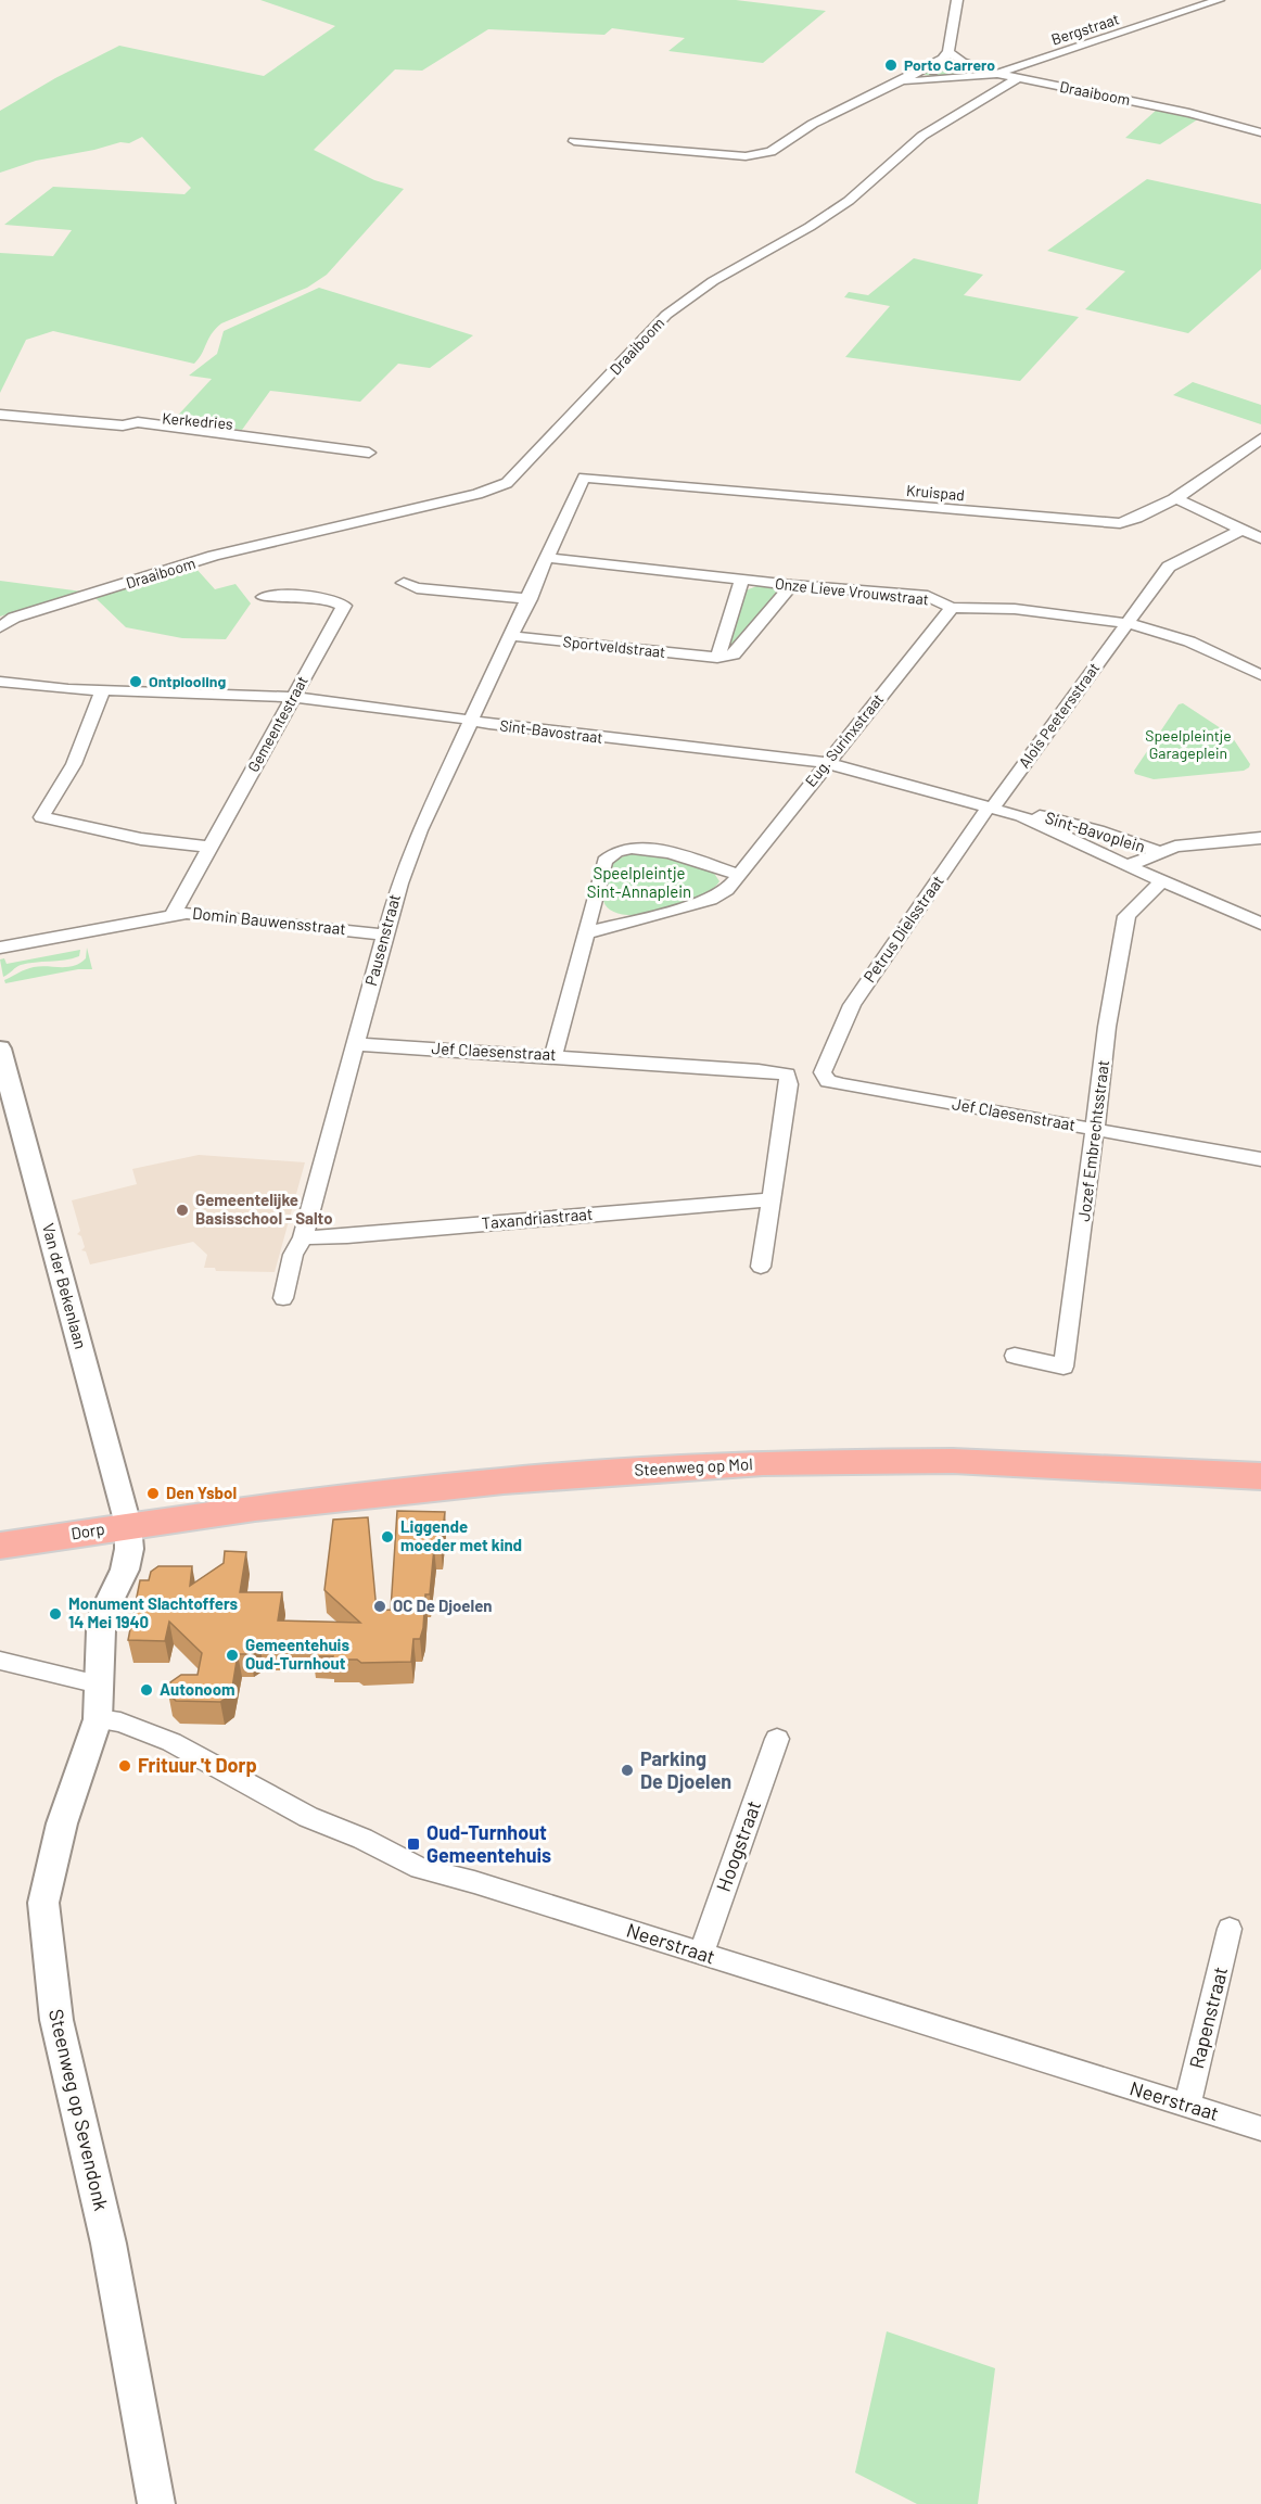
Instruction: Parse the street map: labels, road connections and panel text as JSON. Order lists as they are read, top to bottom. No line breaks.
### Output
{"streets":{"main road":["Steenweg op Mol","Dorp"],"street":["Bergstraat","Draaiboom","Kerkedries","Kruispad","Onze Lieve Vrouwstraat","Sportveldstraat","Alois Peetersstraat","Gemeentestraat","Sint-Bavostraat","Eug. Surinxstraat","Sint-Bavoplein","Domin Bauwensstraat","Petrus Dielsstraat","Pausenstraat","Jef Claesenstraat","Jozef Embrechtsstraat","Taxandriastraat","Van der Bekenlaan","Hoogstraat","Neerstraat","Rapenstraat","Steenweg op Sevendonk"]},"crossings":[["Kruispad","Pausenstraat"],["Onze Lieve Vrouwstraat","Alois Peetersstraat"],["Onze Lieve Vrouwstraat","Eug. Surinxstraat"],["Onze Lieve Vrouwstraat","Pausenstraat"],["Sportveldstraat","Pausenstraat"],["Alois Peetersstraat","Sint-Bavostraat"],["Alois Peetersstraat","Sint-Bavoplein"],["Alois Peetersstraat","Petrus Dielsstraat"],["Gemeentestraat","Sint-Bavostraat"],["Gemeentestraat","Domin Bauwensstraat"],["Sint-Bavostraat","Eug. Surinxstraat"],["Sint-Bavostraat","Sint-Bavoplein"],["Sint-Bavostraat","Petrus Dielsstraat"],["Sint-Bavostraat","Pausenstraat"],["Sint-Bavoplein","Petrus Dielsstraat"],["Sint-Bavoplein","Jozef Embrechtsstraat"],["Domin Bauwensstraat","Pausenstraat"],["Petrus Dielsstraat","Jef Claesenstraat"],["Pausenstraat","Jef Claesenstraat"],["Pausenstraat","Taxandriastraat"],["Jef Claesenstraat","Jozef Embrechtsstraat"],["Jef Claesenstraat","Taxandriastraat"],["Van der Bekenlaan","Steenweg op Mol"],["Van der Bekenlaan","Dorp"],["Steenweg op Mol","Dorp"],["Dorp","Neerstraat"],["Dorp","Steenweg op Sevendonk"],["Hoogstraat","Neerstraat"],["Neerstraat","Rapenstraat"],["Neerstraat","Steenweg op Sevendonk"]],"parks":["Speelpleintje Garageplein","Speelpleintje Sint-Annaplein"],"places":{"other":["Porto Carrero","Ontplooiing","Gemeentelijke Basisschool - Salto","Den Ysbol","Liggende moeder met kind","OC De Djoelen","Monument Slachtoffers 14 Mei 1940","Gemeentehuis Oud-Turnhout","Autonoom","Frituur 't Dorp","Parking De Djoelen"],"transit":["Oud-Turnhout Gemeentehuis"]}}
